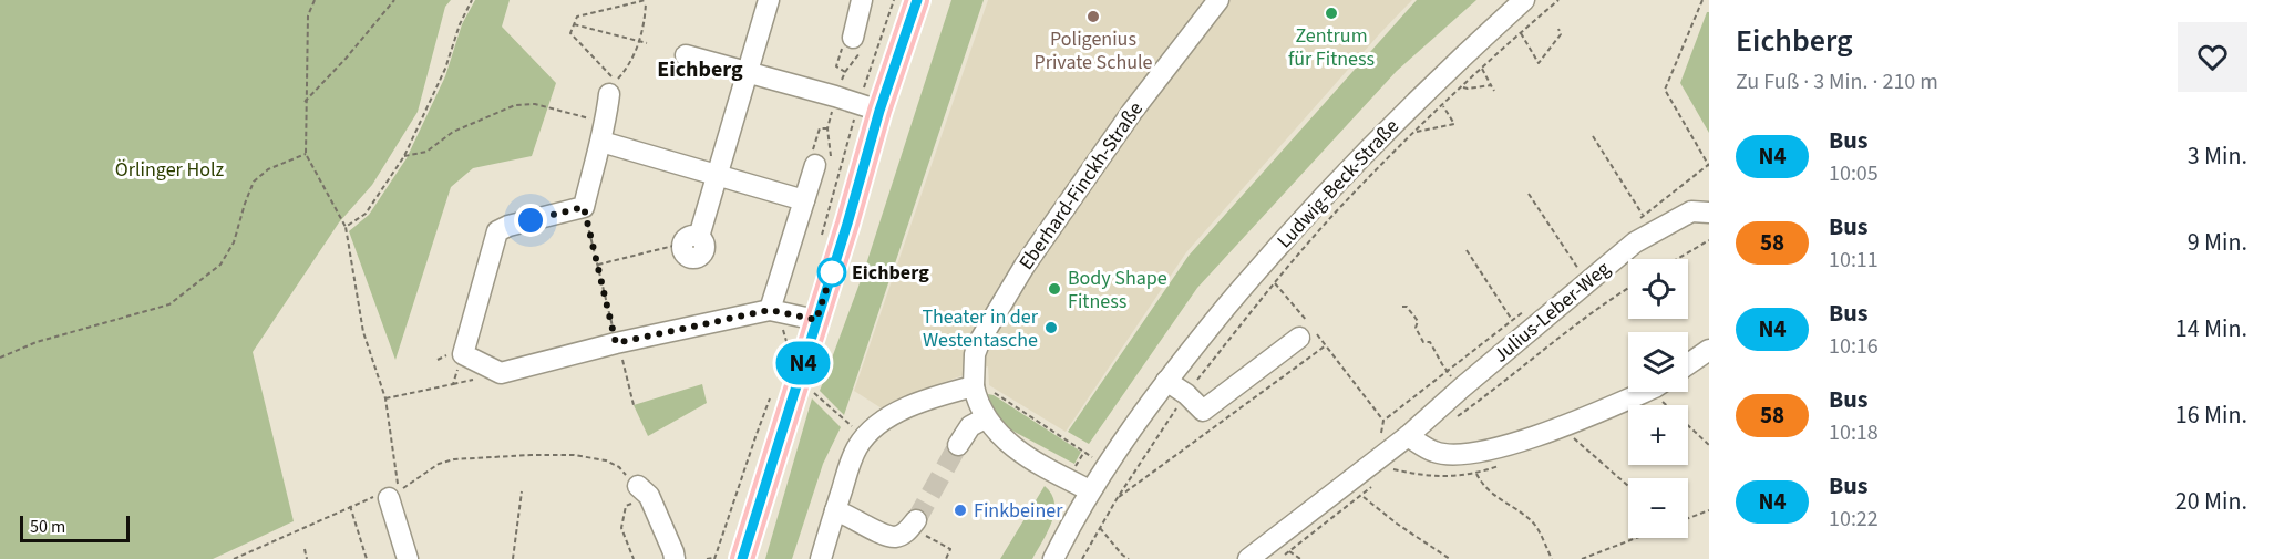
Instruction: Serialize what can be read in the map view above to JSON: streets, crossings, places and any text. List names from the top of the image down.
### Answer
{
  "streets": {
    "street": ["Ludwig-Beck-Straße", "Eberhard-Finckh-Straße", "Julius-Leber-Weg"]
  },
  "crossings": [
    ["Ludwig-Beck-Straße", "Eberhard-Finckh-Straße"]
  ],
  "districts": ["Eichberg"],
  "parks": ["Örlinger Holz"],
  "places": [
    "Zentrum für Fitness",
    "Poligenius Private Schule",
    "Eichberg",
    "Body Shape Fitness",
    "Theater in der Westentasche",
    "Finkbeiner"
  ],
  "lines": ["bus line N4"],
  "scale_bar": "50 m",
  "page": {
    "on_map": "N4",
    "heading": ["Eichberg", "Zu Fuß · 3 Min. · 210 m"],
    "list": [
      {
        "mark": "N4",
        "name": "Bus",
        "note": "10:05",
        "value": "3 Min."
      },
      {
        "mark": "58",
        "name": "Bus",
        "note": "10:11",
        "value": "9 Min."
      },
      {
        "mark": "N4",
        "name": "Bus",
        "note": "10:16",
        "value": "14 Min."
      },
      {
        "mark": "58",
        "name": "Bus",
        "note": "10:18",
        "value": "16 Min."
      },
      {
        "mark": "N4",
        "name": "Bus",
        "note": "10:22",
        "value": "20 Min."
      }
    ],
    "map_buttons": ["+", "−"],
    "scale": "50 m"
  }
}
